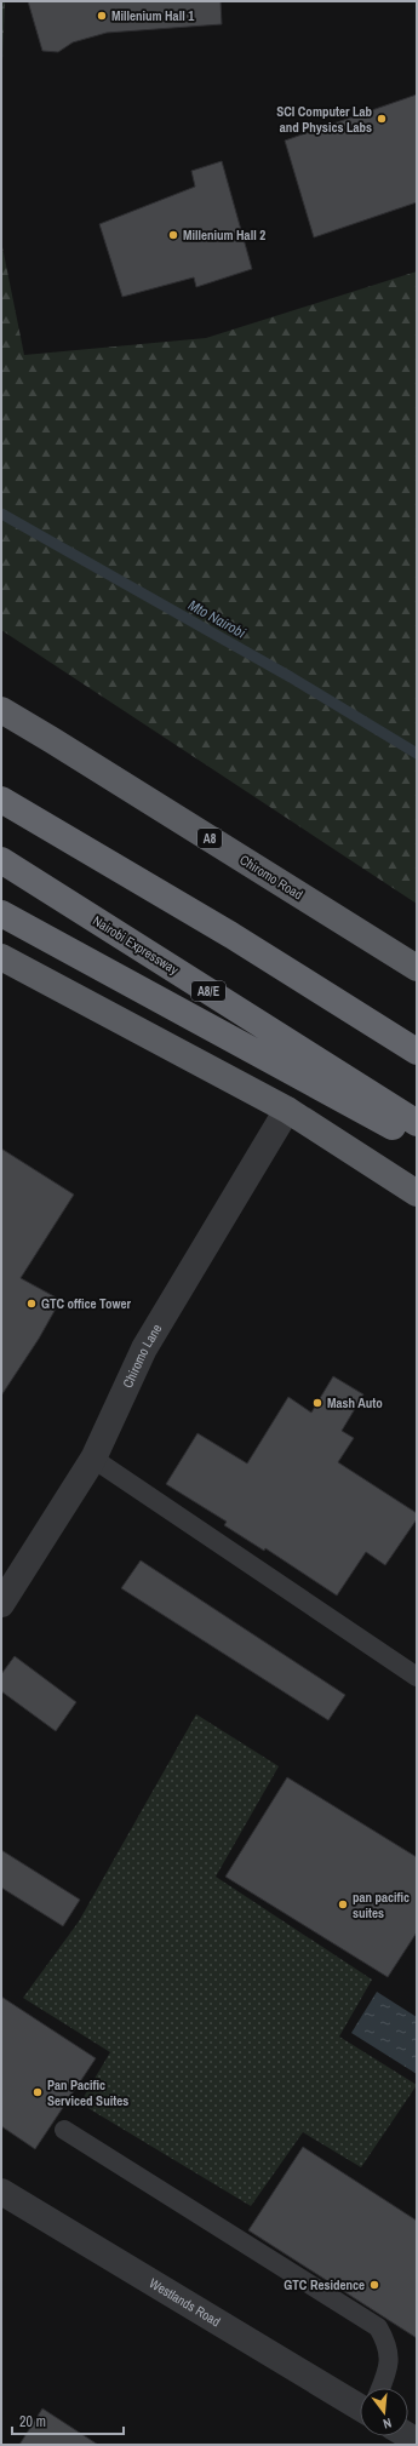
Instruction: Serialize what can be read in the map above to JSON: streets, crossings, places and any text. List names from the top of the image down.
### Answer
{
  "streets": {
    "highway": [
      "A8",
      "Chiromo Road",
      "Nairobi Expressway",
      "A8/E"
    ],
    "street": ["Chiromo Lane", "Westlands Road"]
  },
  "water": ["Mto Nairobi"],
  "places": [
    "Millenium Hall 1",
    "SCI Computer Lab and Physics Labs",
    "Millenium Hall 2",
    "GTC office Tower",
    "Mash Auto",
    "pan pacific suites",
    "Pan Pacific Serviced Suites",
    "GTC Residence"
  ],
  "scale_bar": "20 m",
  "north": "bottom"
}
